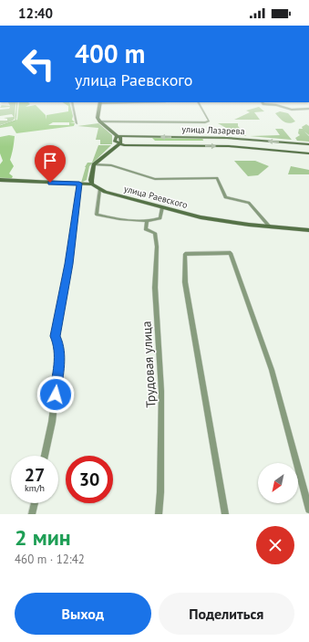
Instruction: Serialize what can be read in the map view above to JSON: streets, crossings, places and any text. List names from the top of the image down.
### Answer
{
  "streets": {
    "main road": ["улица Лазарева", "улица Раевского"],
    "street": ["Трудовая улица"]
  },
  "north": "bottom left",
  "page": {
    "status": "12:40",
    "turn": ["400 m", "улица Раевского"],
    "speed": "27 km/h",
    "limit": "30",
    "heading": ["2 мин", "460 m · 12:42"],
    "buttons": ["Выход", "Поделиться"]
  }
}
